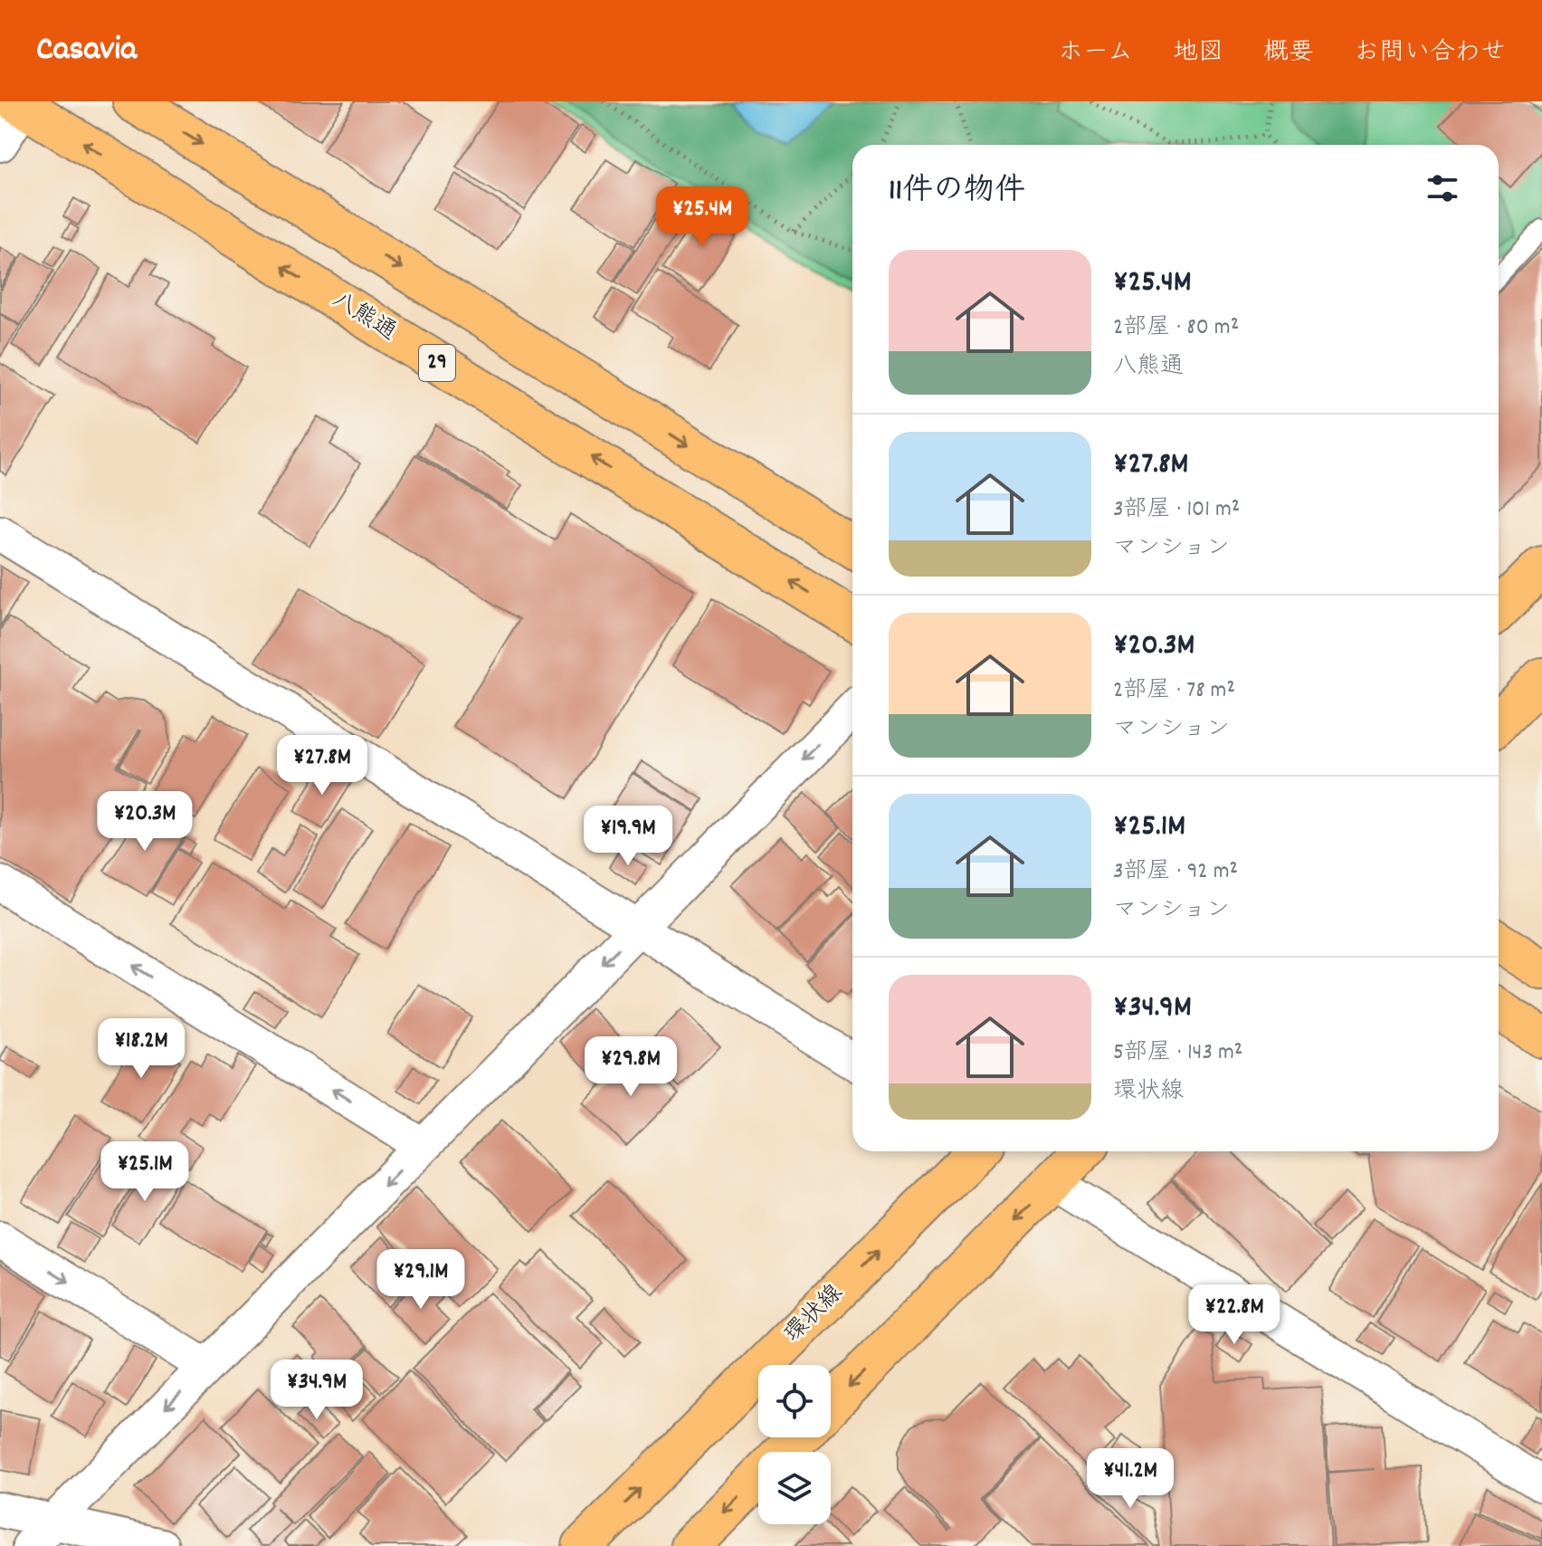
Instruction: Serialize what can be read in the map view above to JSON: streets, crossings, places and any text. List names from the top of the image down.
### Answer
{
  "streets": {
    "main road": ["八熊通", "29", "環状線"]
  },
  "page": {
    "header": "Casavia",
    "nav": [
      "ホーム",
      "地図",
      "概要",
      "お問い合わせ"
    ],
    "heading": "11件の物件",
    "price": [
      "¥25.4M",
      "¥27.8M",
      "¥20.3M",
      "¥19.9M",
      "¥18.2M",
      "¥29.8M",
      "¥25.1M",
      "¥29.1M",
      "¥22.8M",
      "¥34.9M",
      "¥41.2M"
    ],
    "list": [
      {
        "name": "¥25.4M",
        "note": "2部屋 · 80 m² · 八熊通"
      },
      {
        "name": "¥27.8M",
        "note": "3部屋 · 101 m² · マンション"
      },
      {
        "name": "¥20.3M",
        "note": "2部屋 · 78 m² · マンション"
      },
      {
        "name": "¥25.1M",
        "note": "3部屋 · 92 m² · マンション"
      },
      {
        "name": "¥34.9M",
        "note": "5部屋 · 143 m² · 環状線"
      }
    ]
  }
}
